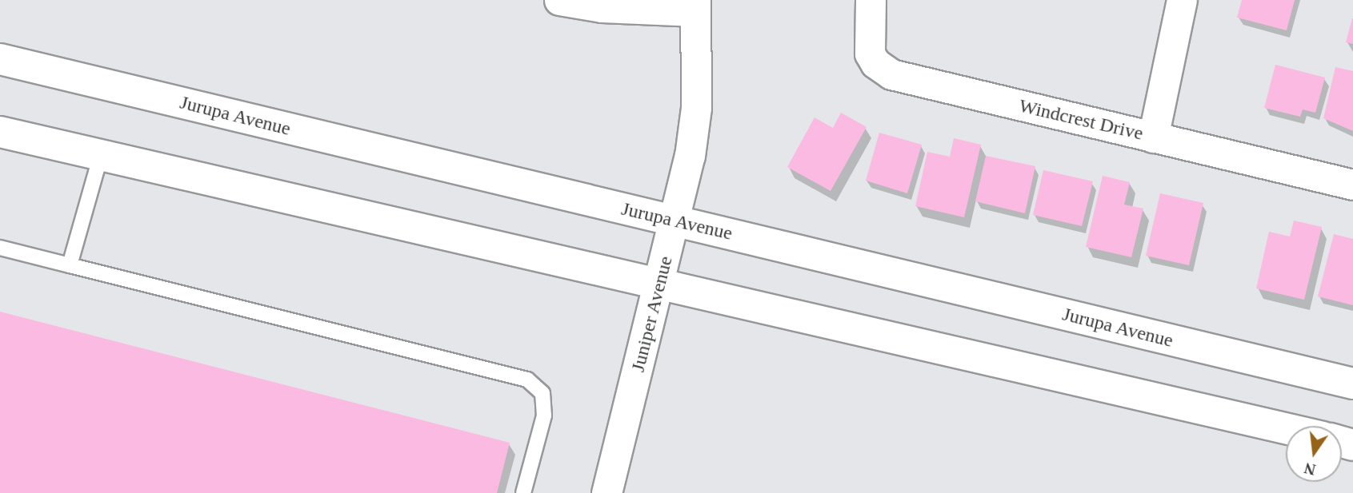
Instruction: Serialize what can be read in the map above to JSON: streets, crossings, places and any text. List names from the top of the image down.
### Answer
{
  "streets": {
    "main road": ["Jurupa Avenue"],
    "street": ["Windcrest Drive", "Juniper Avenue"]
  },
  "crossings": [
    ["Jurupa Avenue", "Juniper Avenue"]
  ],
  "north": "bottom"
}
